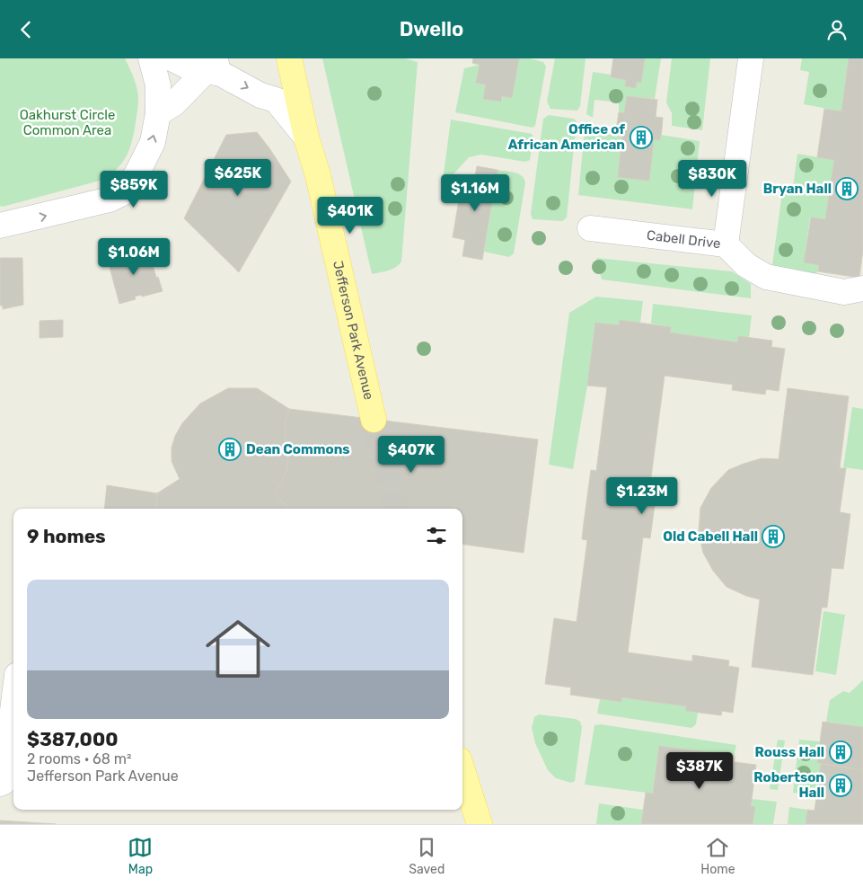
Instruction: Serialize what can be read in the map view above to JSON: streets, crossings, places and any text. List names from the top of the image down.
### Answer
{
  "streets": {
    "main road": ["Jefferson Park Avenue"],
    "street": ["Cabell Drive"]
  },
  "parks": ["Oakhurst Circle Common Area"],
  "places": {
    "building": [
      "Office of African American",
      "Bryan Hall",
      "Dean Commons",
      "Old Cabell Hall",
      "Rouss Hall",
      "Robertson Hall"
    ]
  },
  "page": {
    "header": "Dwello",
    "price": [
      "$625K",
      "$830K",
      "$859K",
      "$1.16M",
      "$401K",
      "$1.06M",
      "$407K",
      "$1.23M",
      "$387K"
    ],
    "heading": "9 homes",
    "list": [
      {
        "name": "$387,000",
        "note": "2 rooms · 68 m² · Jefferson Park Avenue"
      }
    ],
    "tabs": ["Map", "Saved", "Home"]
  }
}
